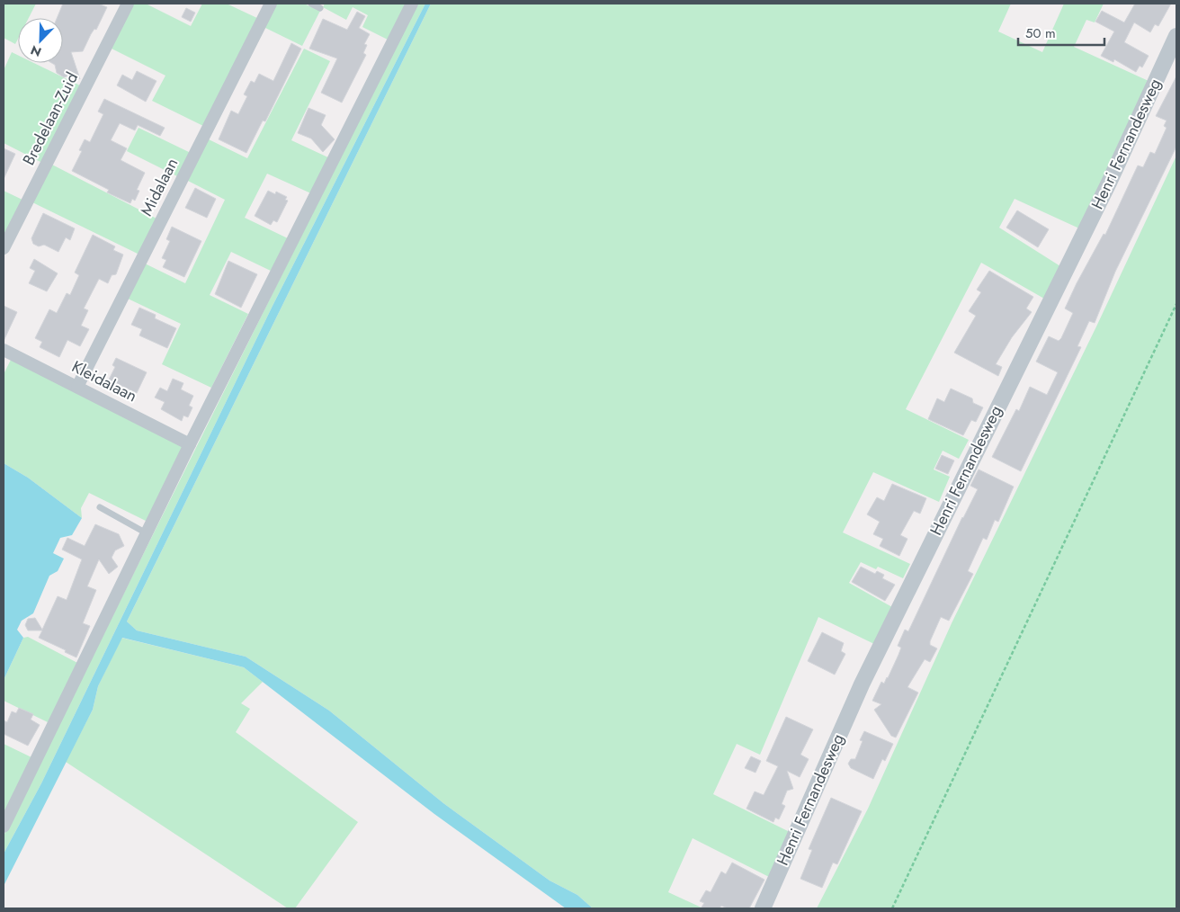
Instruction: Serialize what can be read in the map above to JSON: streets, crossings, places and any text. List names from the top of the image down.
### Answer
{
  "streets": {
    "street": [
      "Bredelaan-Zuid",
      "Henri Fernandesweg",
      "Midalaan",
      "Kleidalaan"
    ]
  },
  "crossings": [
    ["Midalaan", "Kleidalaan"]
  ],
  "scale_bar": "50 m",
  "north": "bottom left"
}
